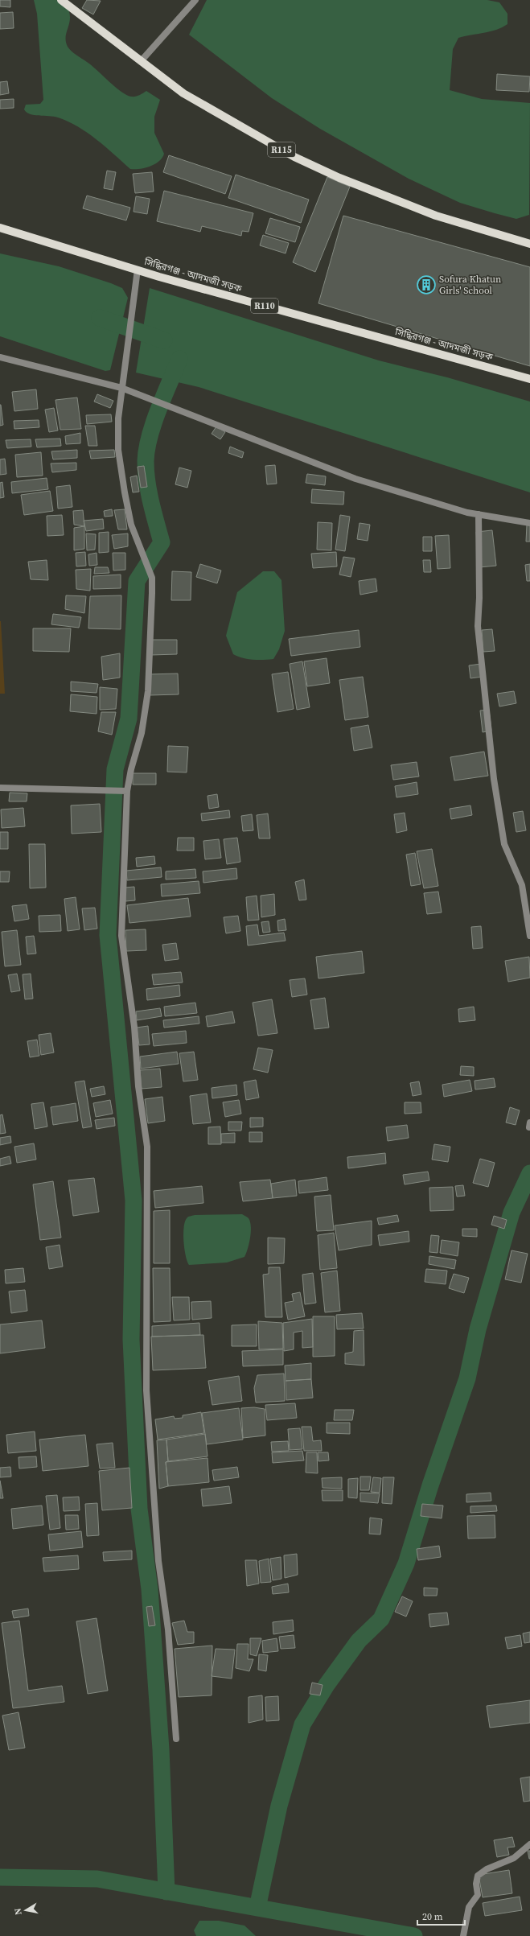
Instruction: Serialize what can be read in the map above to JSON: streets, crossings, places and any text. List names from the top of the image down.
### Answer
{
  "streets": {
    "main road": ["R115", "সিদ্ধিরগঞ্জ - আদমজী সড়ক", "R110"]
  },
  "places": {
    "building": ["Sofura Khatun Girls' School"]
  },
  "scale_bar": "20 m",
  "north": "left"
}
